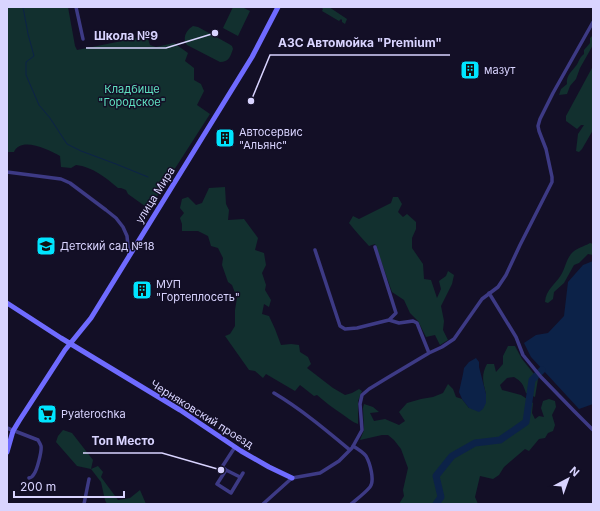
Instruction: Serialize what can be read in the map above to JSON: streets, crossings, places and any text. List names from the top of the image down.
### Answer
{
  "streets": {
    "main road": ["улица Мира", "Черняковский проезд"]
  },
  "crossings": [
    ["улица Мира", "Черняковский проезд"]
  ],
  "parks": ["Кладбище \"Городское\""],
  "places": {
    "other": ["Школа №9", "АЗС Автомойка \"Premium\"", "Топ Место"],
    "building": ["мазут", "Автосервис \"Альянс\"", "МУП \"Гортеплосеть\""],
    "school or university": ["Детский сад №18"],
    "supermarket": ["Pyaterochka"]
  },
  "scale_bar": "200 m",
  "north": "top right"
}
